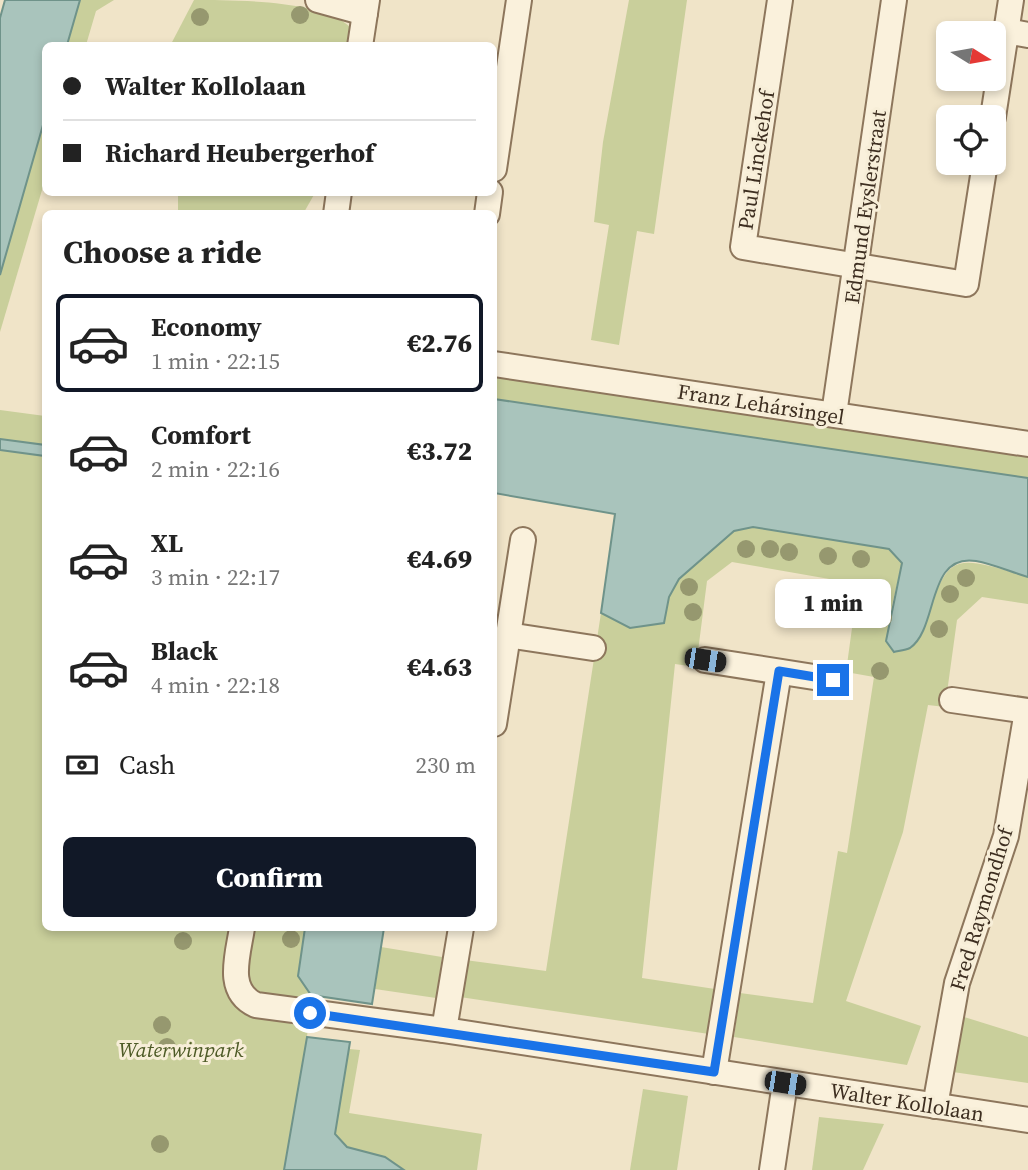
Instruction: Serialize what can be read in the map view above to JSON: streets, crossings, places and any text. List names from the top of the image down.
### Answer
{
  "streets": {
    "street": [
      "Paul Linckehof",
      "Edmund Eyslerstraat",
      "Franz Lehársingel",
      "Fred Raymondhof",
      "Walter Kollolaan"
    ]
  },
  "crossings": [
    ["Paul Linckehof", "Edmund Eyslerstraat"],
    ["Edmund Eyslerstraat", "Franz Lehársingel"],
    ["Fred Raymondhof", "Walter Kollolaan"]
  ],
  "parks": ["Waterwinpark"],
  "north": "right",
  "page": {
    "banner": ["Walter Kollolaan", "Richard Heubergerhof"],
    "heading": "Choose a ride",
    "list": [
      {
        "name": "Economy",
        "note": "1 min · 22:15",
        "value": "€2.76"
      },
      {
        "name": "Comfort",
        "note": "2 min · 22:16",
        "value": "€3.72"
      },
      {
        "name": "XL",
        "note": "3 min · 22:17",
        "value": "€4.69"
      },
      {
        "name": "Black",
        "note": "4 min · 22:18",
        "value": "€4.63"
      }
    ],
    "bubble": "1 min",
    "pay": ["Cash", "230 m"],
    "buttons": "Confirm"
  }
}
